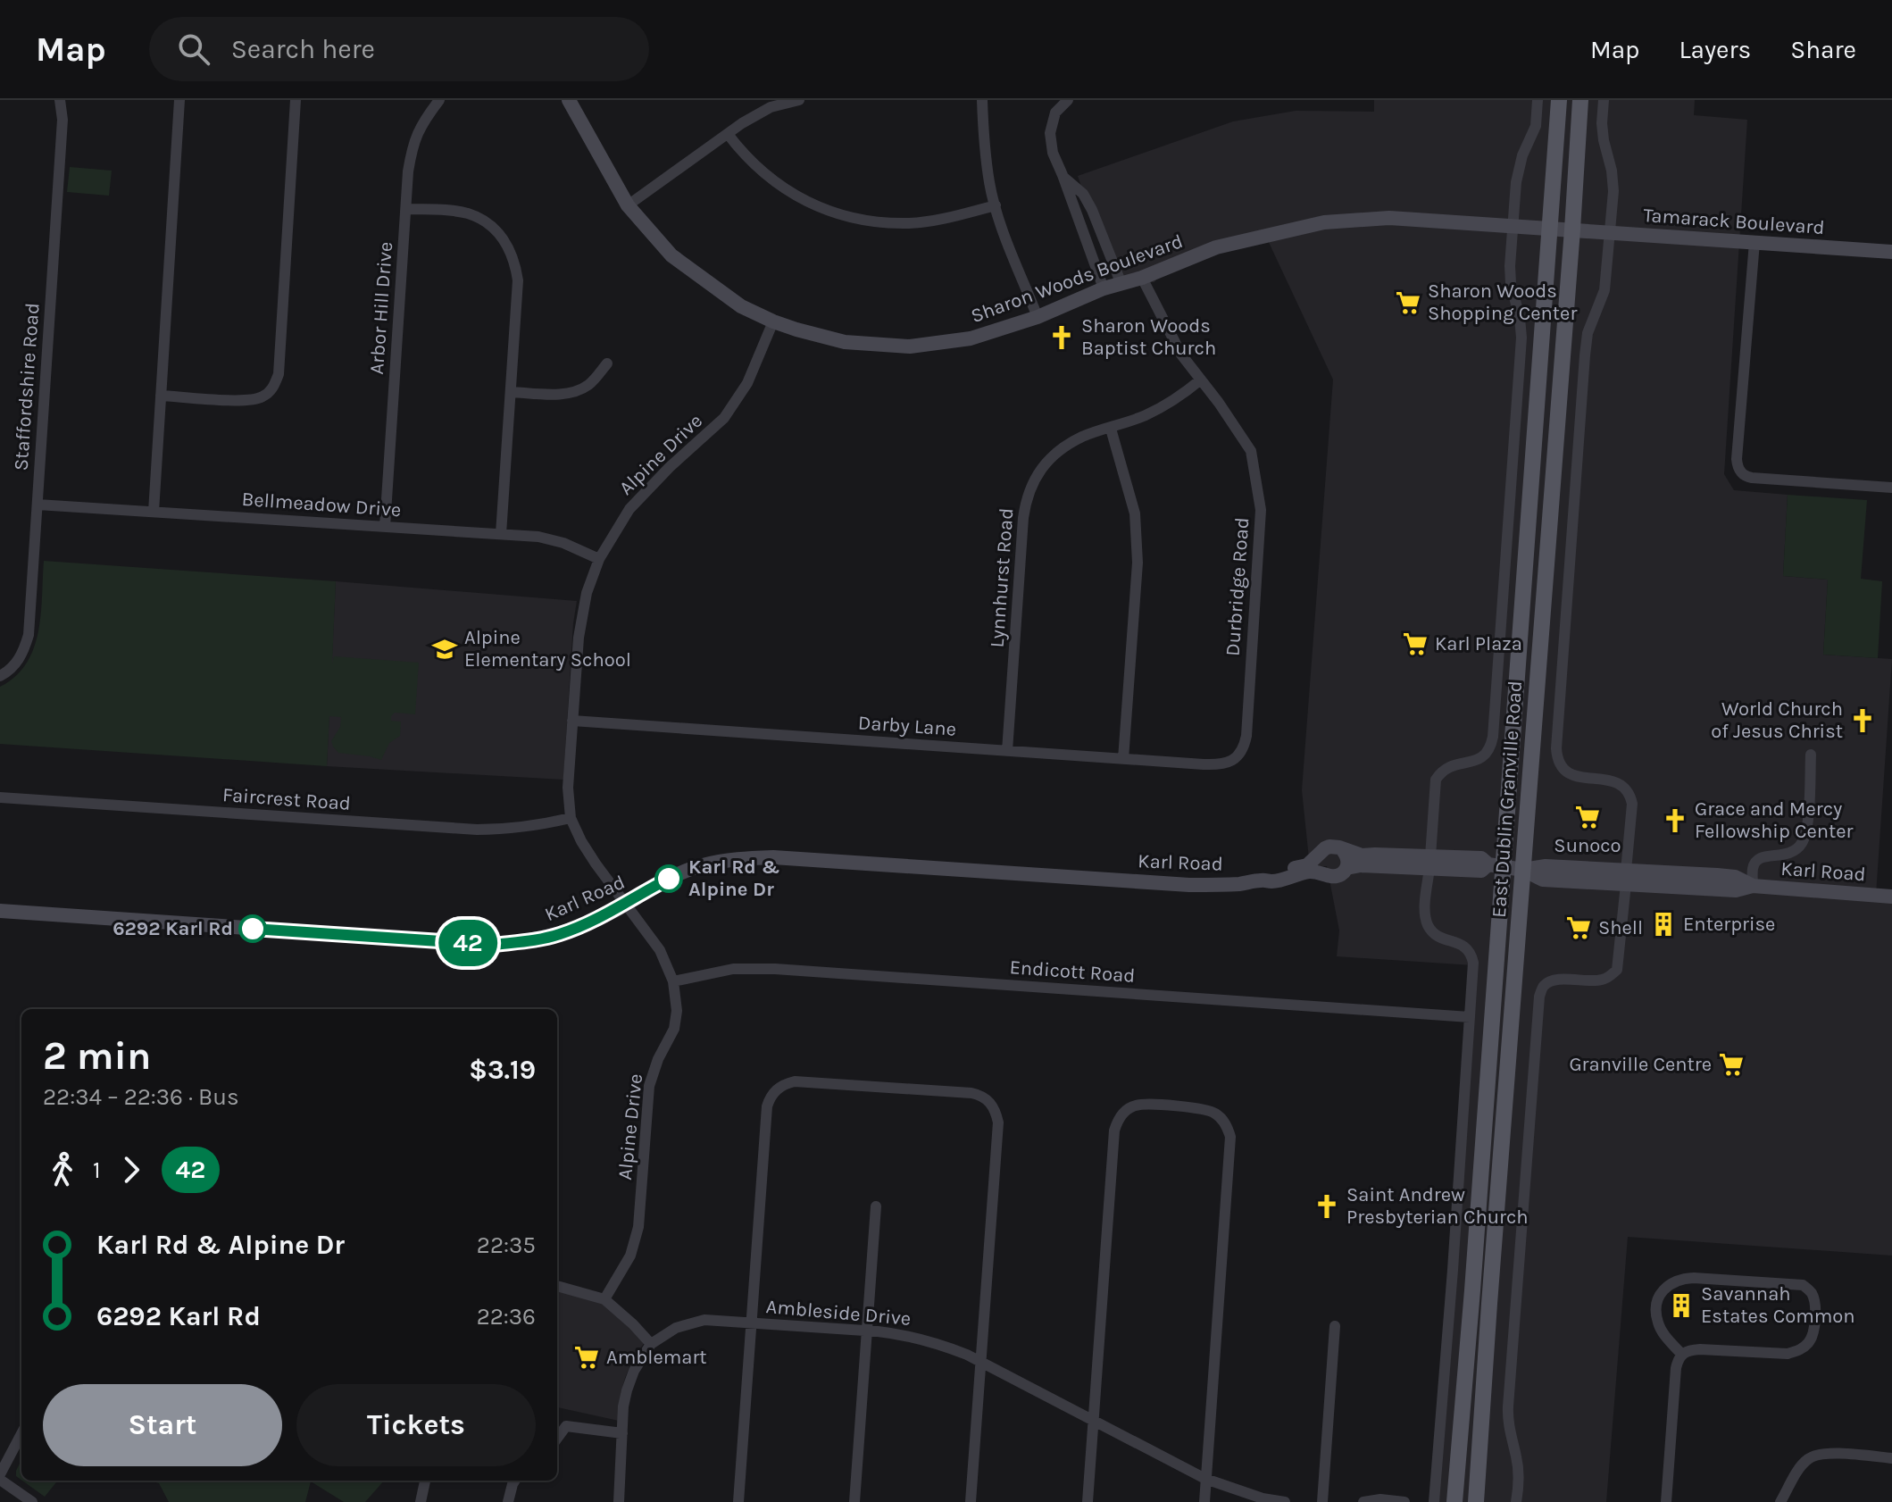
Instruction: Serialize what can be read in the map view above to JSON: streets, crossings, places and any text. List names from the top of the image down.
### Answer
{
  "streets": {
    "main road": ["East Dublin Granville Road"],
    "street": [
      "Tamarack Boulevard",
      "Sharon Woods Boulevard",
      "Arbor Hill Drive",
      "Staffordshire Road",
      "Alpine Drive",
      "Bellmeadow Drive",
      "Lynnhurst Road",
      "Durbridge Road",
      "Darby Lane",
      "Faircrest Road",
      "Karl Road",
      "Endicott Road",
      "Ambleside Drive"
    ]
  },
  "crossings": [
    ["Tamarack Boulevard", "Sharon Woods Boulevard"],
    ["Tamarack Boulevard", "East Dublin Granville Road"],
    ["Sharon Woods Boulevard", "Alpine Drive"],
    ["Sharon Woods Boulevard", "Durbridge Road"],
    ["Sharon Woods Boulevard", "East Dublin Granville Road"],
    ["Arbor Hill Drive", "Bellmeadow Drive"],
    ["Staffordshire Road", "Bellmeadow Drive"],
    ["Alpine Drive", "Bellmeadow Drive"],
    ["Alpine Drive", "Darby Lane"],
    ["Alpine Drive", "Faircrest Road"],
    ["Alpine Drive", "Karl Road"],
    ["Alpine Drive", "Endicott Road"],
    ["Lynnhurst Road", "Durbridge Road"],
    ["Lynnhurst Road", "Darby Lane"],
    ["Durbridge Road", "Darby Lane"],
    ["East Dublin Granville Road", "Karl Road"],
    ["East Dublin Granville Road", "Endicott Road"]
  ],
  "places": {
    "supermarket": [
      "Sharon Woods Shopping Center",
      "Karl Plaza",
      "Sunoco",
      "Shell",
      "Granville Centre",
      "Amblemart"
    ],
    "church": [
      "Sharon Woods Baptist Church",
      "World Church of Jesus Christ",
      "Grace and Mercy Fellowship Center",
      "Saint Andrew Presbyterian Church"
    ],
    "school or university": ["Alpine Elementary School"],
    "other": ["Karl Rd & Alpine Dr", "6292 Karl Rd"],
    "building": ["Enterprise", "Savannah Estates Common"]
  },
  "lines": ["bus line 42"],
  "page": {
    "header": "Map",
    "search": "Search here",
    "nav": ["Map", "Layers", "Share"],
    "on_map": "42",
    "heading": ["2 min", "22:34 – 22:36 · Bus", "$3.19"],
    "legs": ["1", "42"],
    "list": [
      {
        "name": "Karl Rd & Alpine Dr",
        "value": "22:35"
      },
      {
        "name": "6292 Karl Rd",
        "value": "22:36"
      }
    ],
    "buttons": ["Start", "Tickets"]
  }
}
